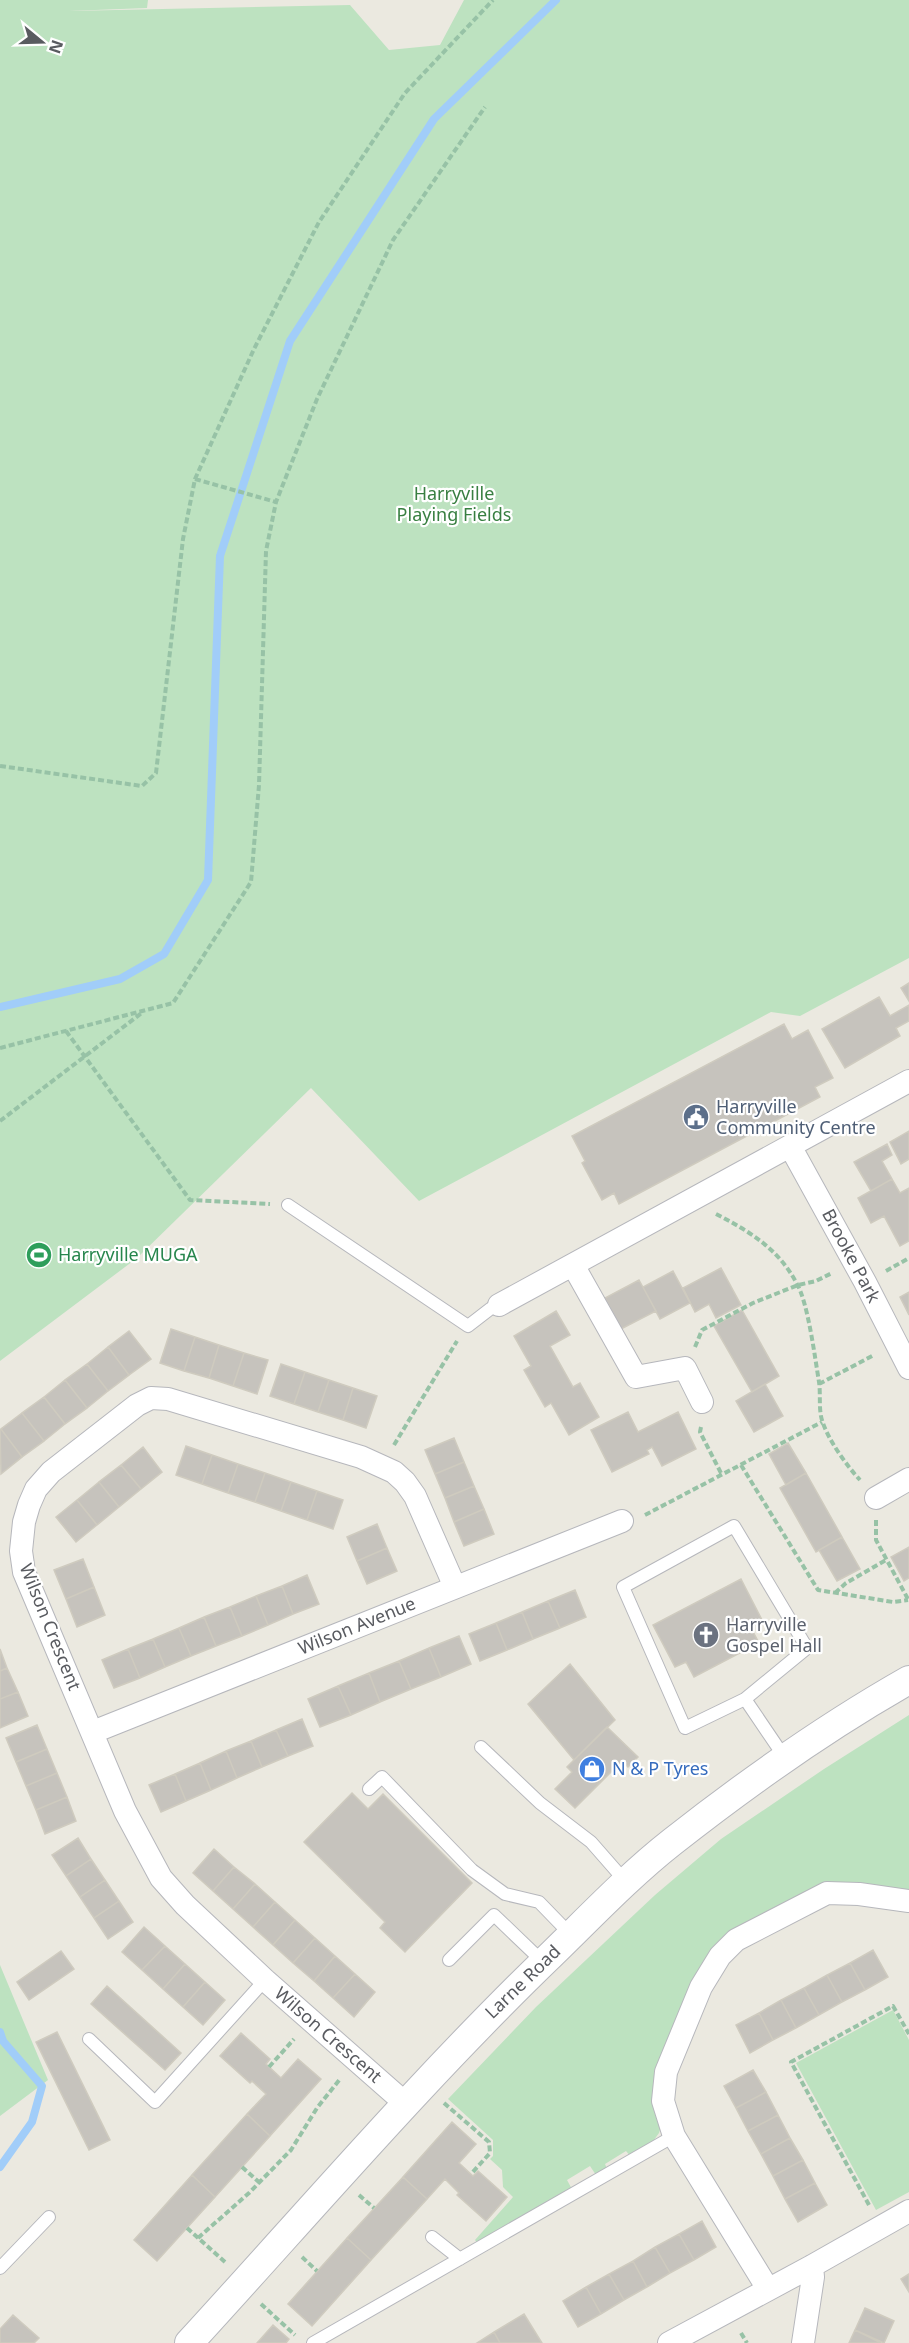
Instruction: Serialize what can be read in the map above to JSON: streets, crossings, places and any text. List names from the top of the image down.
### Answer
{
  "streets": {
    "street": [
      "Brooke Park",
      "Wilson Avenue",
      "Wilson Crescent",
      "Larne Road"
    ]
  },
  "crossings": [
    ["Wilson Avenue", "Wilson Crescent"],
    ["Wilson Crescent", "Larne Road"]
  ],
  "parks": ["Harryville Playing Fields"],
  "places": {
    "public building": ["Harryville Community Centre"],
    "sports": ["Harryville MUGA"],
    "church": ["Harryville Gospel Hall"],
    "shop": ["N & P Tyres"]
  },
  "north": "right"
}
